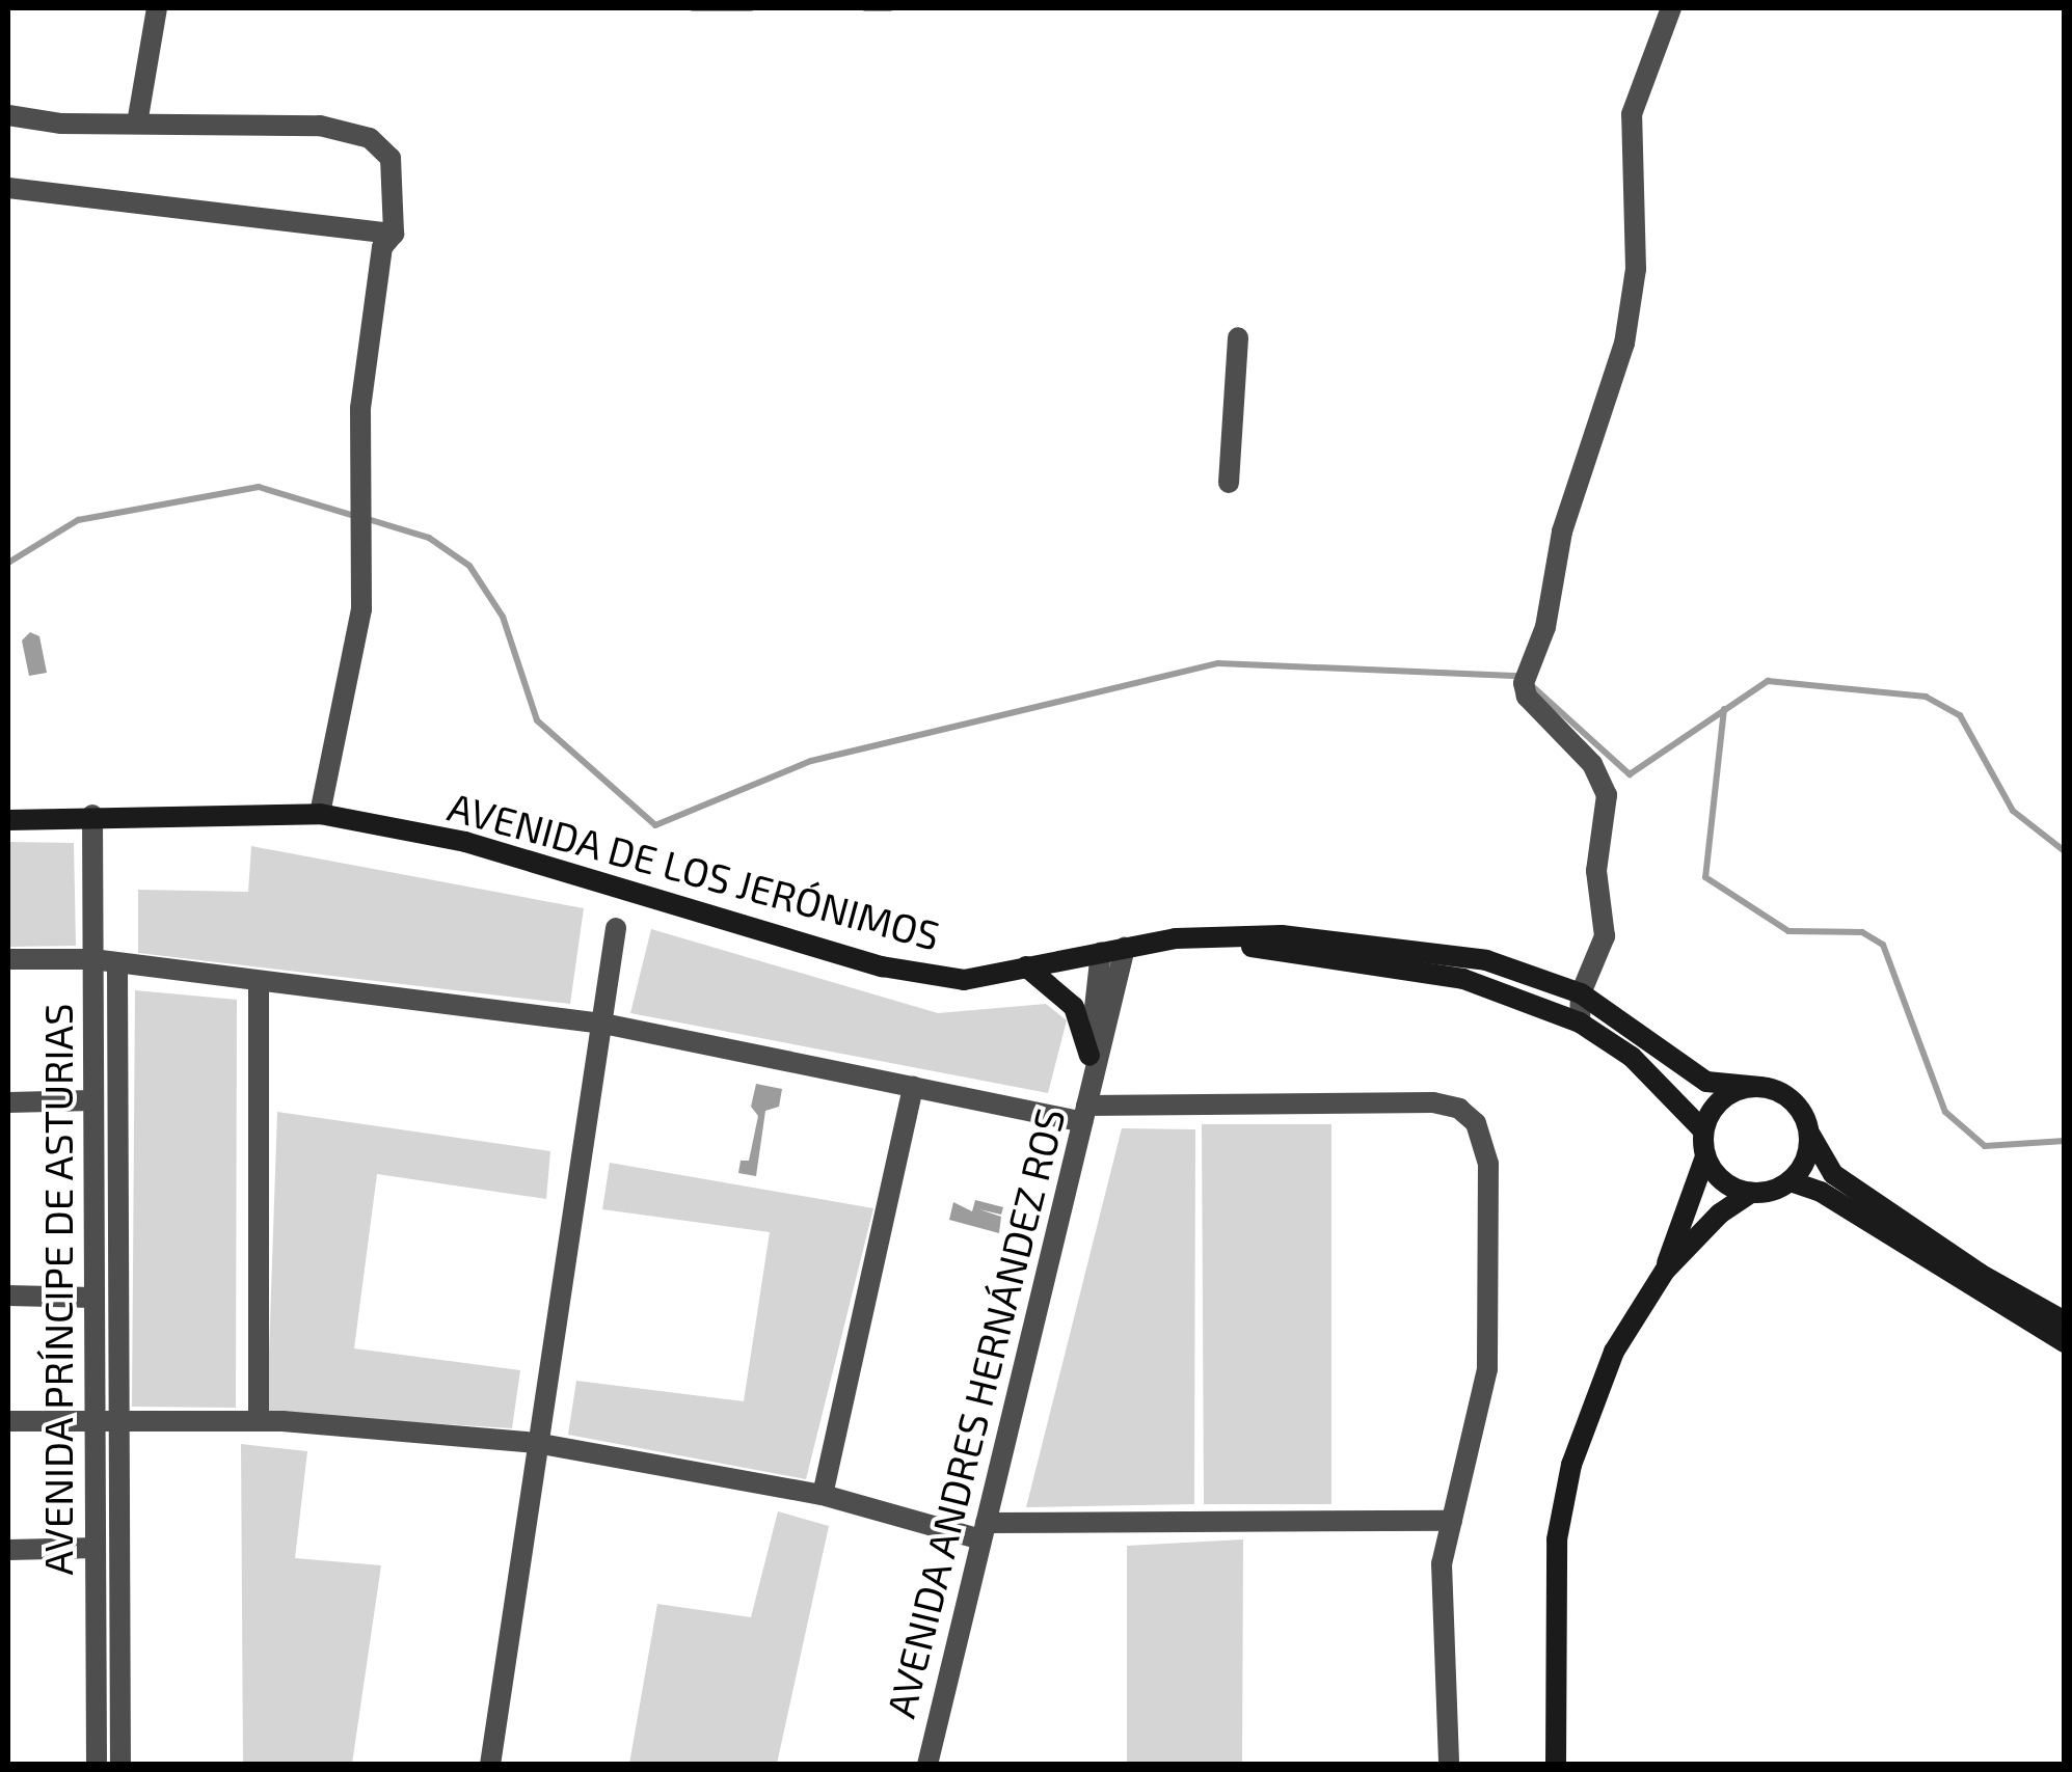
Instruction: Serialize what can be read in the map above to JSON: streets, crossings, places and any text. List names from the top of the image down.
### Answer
{
  "streets": {
    "main road": ["AVENIDA DE LOS JERÓNIMOS"],
    "street": ["AVENIDA PRÍNCIPE DE ASTURIAS", "AVENIDA ANDRES HERNÁNDEZ ROS"]
  },
  "crossings": [
    ["AVENIDA DE LOS JERÓNIMOS", "AVENIDA PRÍNCIPE DE ASTURIAS"],
    ["AVENIDA DE LOS JERÓNIMOS", "AVENIDA ANDRES HERNÁNDEZ ROS"]
  ]
}
